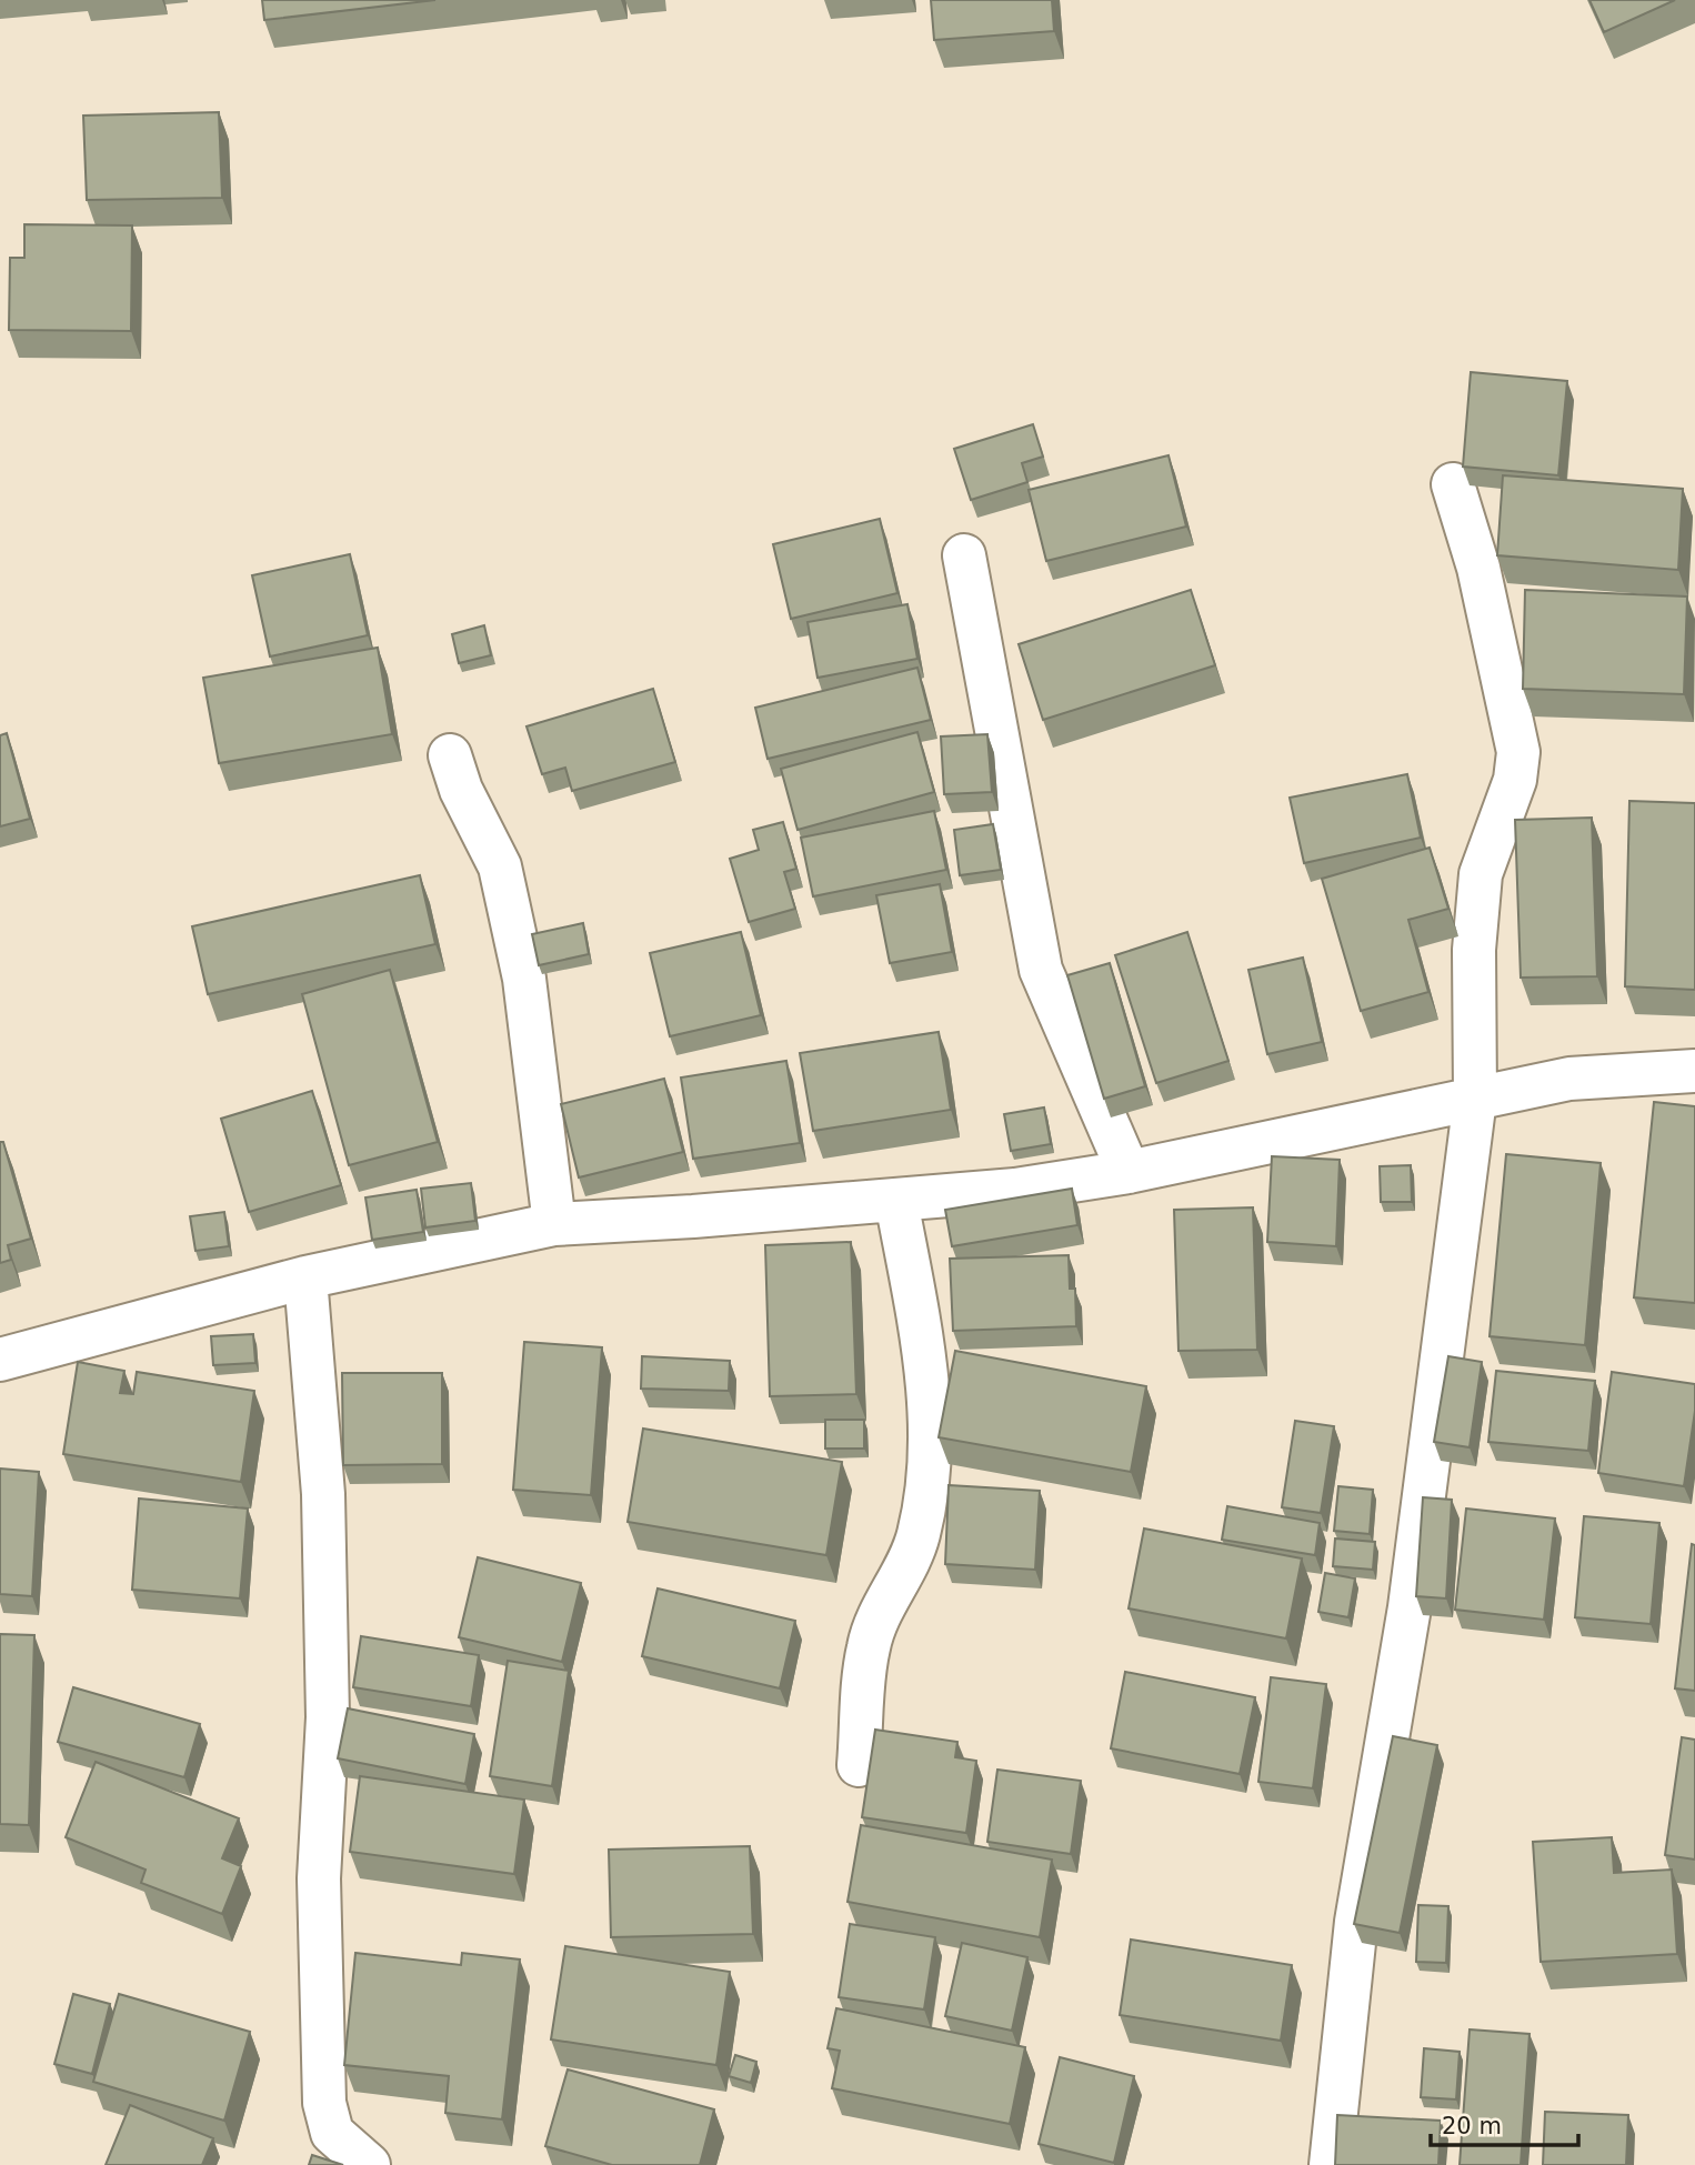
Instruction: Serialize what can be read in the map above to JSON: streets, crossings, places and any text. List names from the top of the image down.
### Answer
{
  "scale_bar": "20 m"
}
